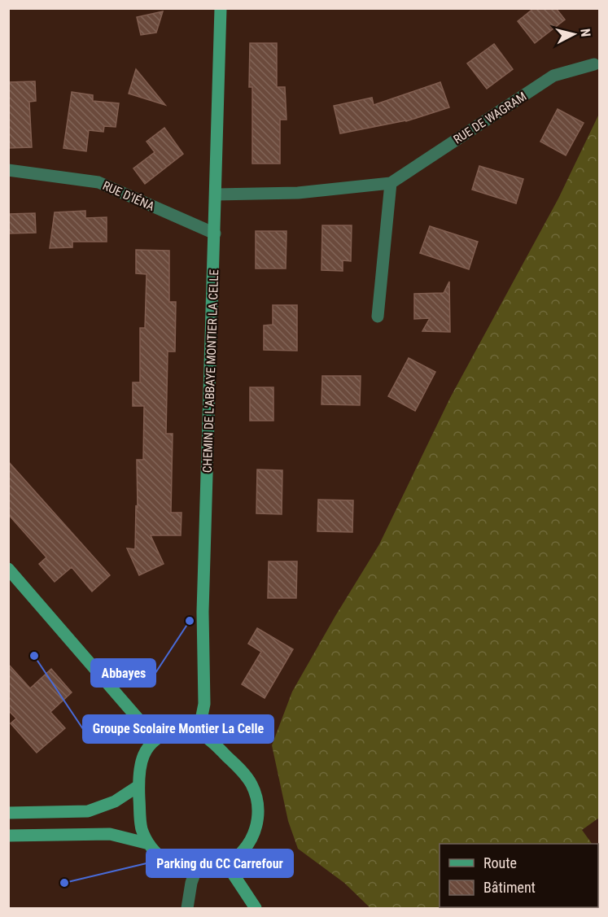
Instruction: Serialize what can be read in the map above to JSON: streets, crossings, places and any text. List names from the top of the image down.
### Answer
{
  "streets": {
    "street": ["RUE DE WAGRAM", "RUE D'IÉNA", "CHEMIN DE L'ABBAYE MONTIER LA CELLE"]
  },
  "crossings": [
    ["RUE DE WAGRAM", "CHEMIN DE L'ABBAYE MONTIER LA CELLE"],
    ["RUE D'IÉNA", "CHEMIN DE L'ABBAYE MONTIER LA CELLE"]
  ],
  "places": ["Abbayes", "Groupe Scolaire Montier La Celle", "Parking du CC Carrefour"],
  "legend": ["Route", "Bâtiment"],
  "north": "right"
}
